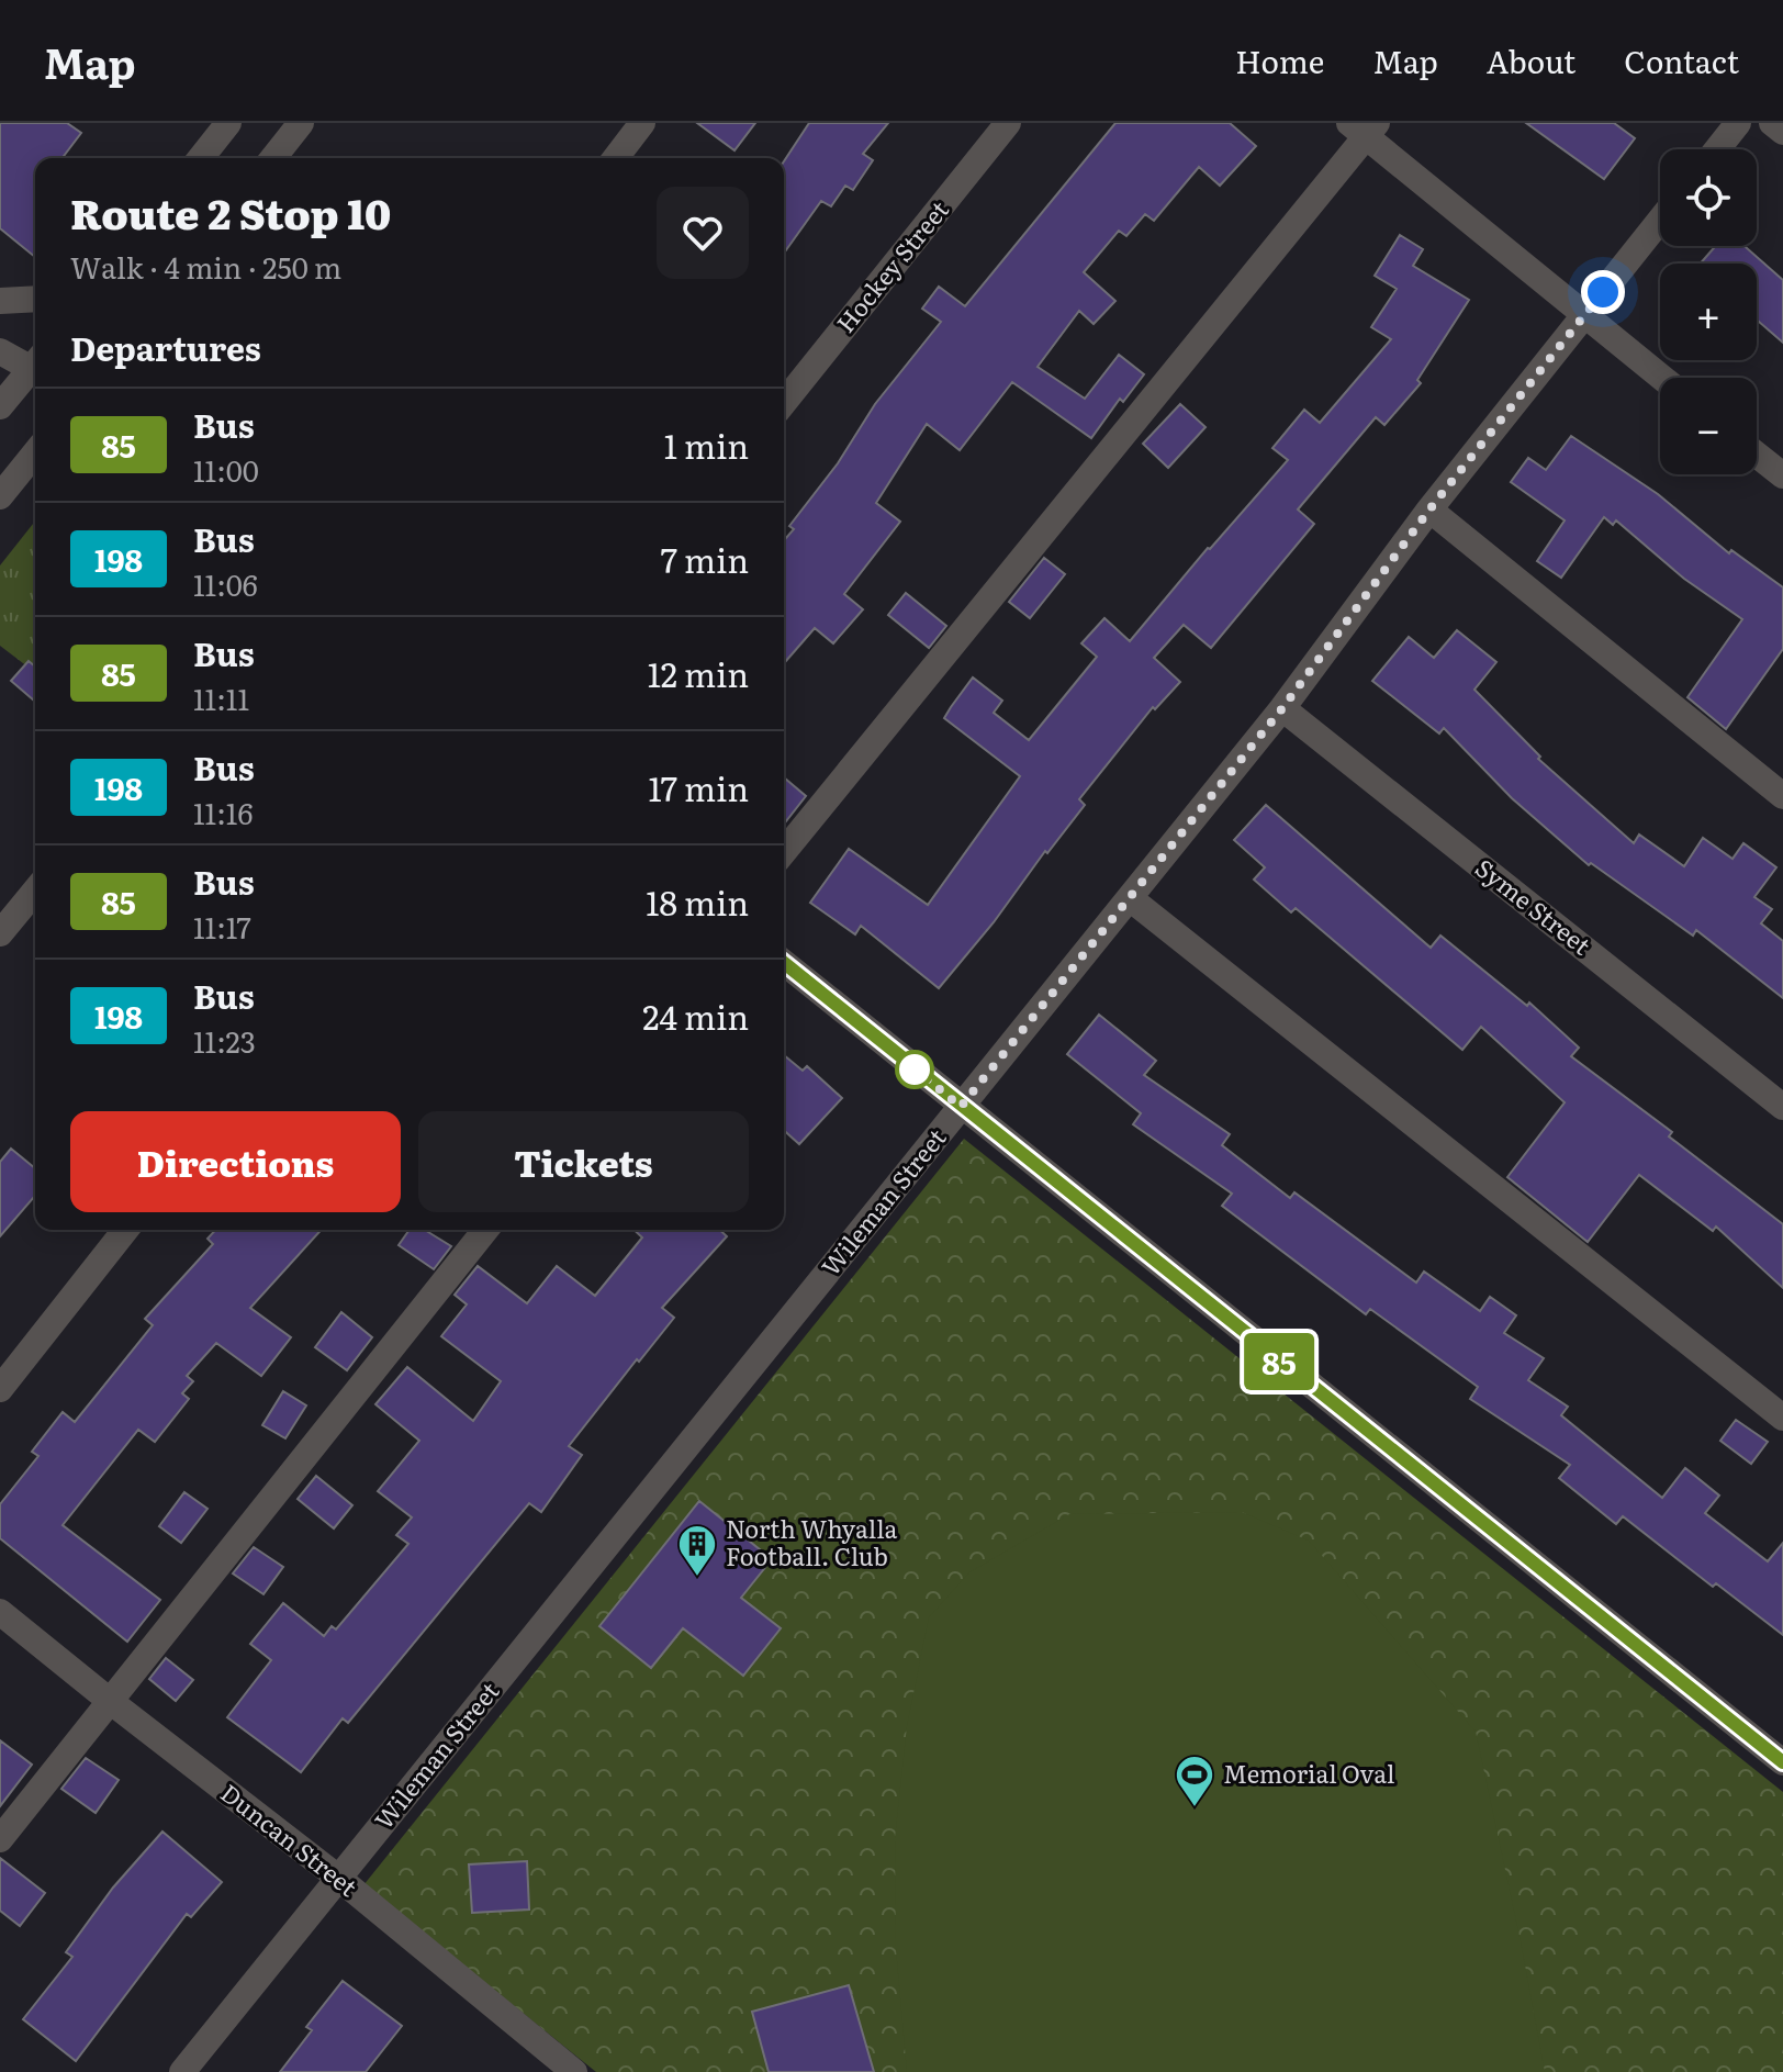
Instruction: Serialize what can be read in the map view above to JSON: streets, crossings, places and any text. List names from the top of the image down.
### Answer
{
  "streets": {
    "street": [
      "Hockey Street",
      "Syme Street",
      "Wileman Street",
      "Duncan Street"
    ]
  },
  "crossings": [
    ["Syme Street", "Wileman Street"],
    ["Wileman Street", "Duncan Street"]
  ],
  "places": {
    "building": ["North Whyalla Football. Club"],
    "sports": ["Memorial Oval"]
  },
  "lines": ["bus line 85"],
  "page": {
    "header": "Map",
    "nav": [
      "Home",
      "Map",
      "About",
      "Contact"
    ],
    "on_map": "85",
    "map_buttons": ["+", "−"],
    "heading": [
      ["Route 2 Stop 10", "Walk · 4 min · 250 m"],
      "Departures"
    ],
    "list": [
      {
        "mark": "85",
        "name": "Bus",
        "note": "11:00",
        "value": "1 min"
      },
      {
        "mark": "198",
        "name": "Bus",
        "note": "11:06",
        "value": "7 min"
      },
      {
        "mark": "85",
        "name": "Bus",
        "note": "11:11",
        "value": "12 min"
      },
      {
        "mark": "198",
        "name": "Bus",
        "note": "11:16",
        "value": "17 min"
      },
      {
        "mark": "85",
        "name": "Bus",
        "note": "11:17",
        "value": "18 min"
      },
      {
        "mark": "198",
        "name": "Bus",
        "note": "11:23",
        "value": "24 min"
      }
    ],
    "buttons": ["Directions", "Tickets"]
  }
}
